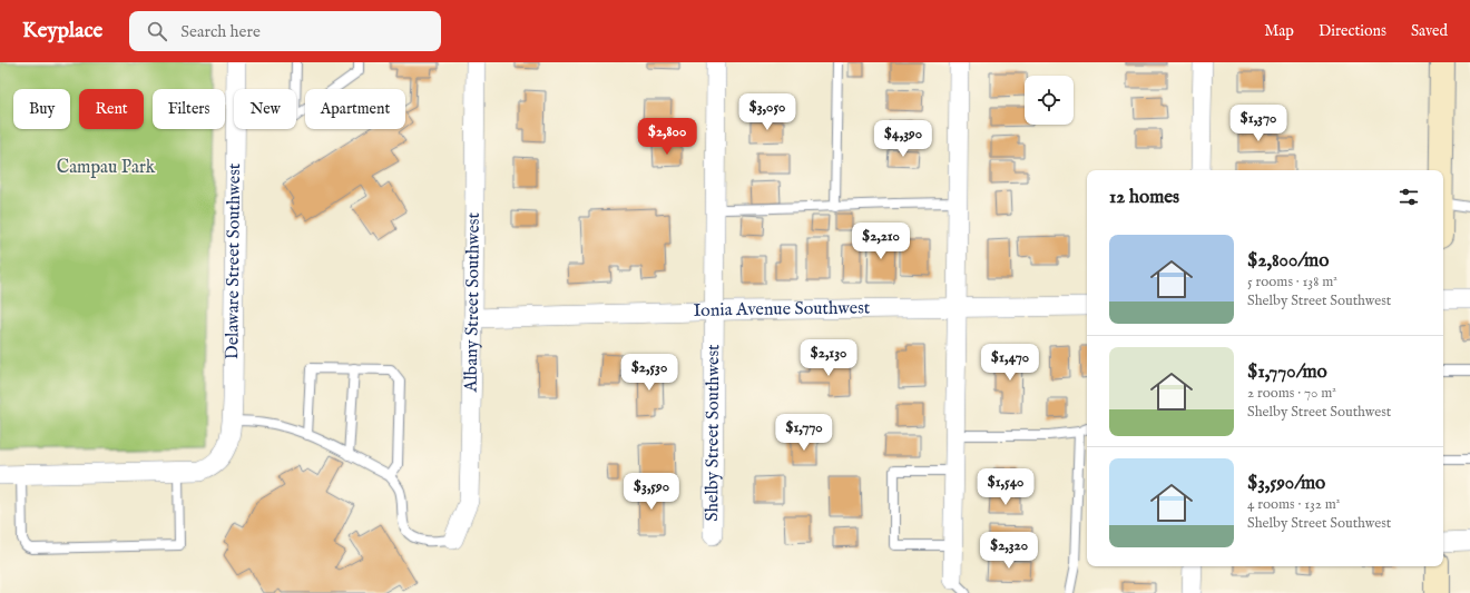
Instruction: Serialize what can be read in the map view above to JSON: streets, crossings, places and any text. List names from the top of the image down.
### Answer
{
  "streets": {
    "street": [
      "Delaware Street Southwest",
      "Albany Street Southwest",
      "Ionia Avenue Southwest",
      "Shelby Street Southwest"
    ]
  },
  "crossings": [
    ["Albany Street Southwest", "Ionia Avenue Southwest"],
    ["Ionia Avenue Southwest", "Shelby Street Southwest"]
  ],
  "parks": ["Campau Park"],
  "page": {
    "header": "Keyplace",
    "search": "Search here",
    "nav": ["Map", "Directions", "Saved"],
    "chip": [
      "Buy",
      "Rent",
      "Filters",
      "New",
      "Apartment"
    ],
    "price": [
      "$3,050",
      "$1,370",
      "$2,800",
      "$4,390",
      "$2,210",
      "$2,130",
      "$1,470",
      "$2,530",
      "$1,770",
      "$1,540",
      "$3,590",
      "$2,320"
    ],
    "heading": "12 homes",
    "list": [
      {
        "name": "$2,800/mo",
        "note": "5 rooms · 138 m² · Shelby Street Southwest"
      },
      {
        "name": "$1,770/mo",
        "note": "2 rooms · 70 m² · Shelby Street Southwest"
      },
      {
        "name": "$3,590/mo",
        "note": "4 rooms · 132 m² · Shelby Street Southwest"
      }
    ]
  }
}
